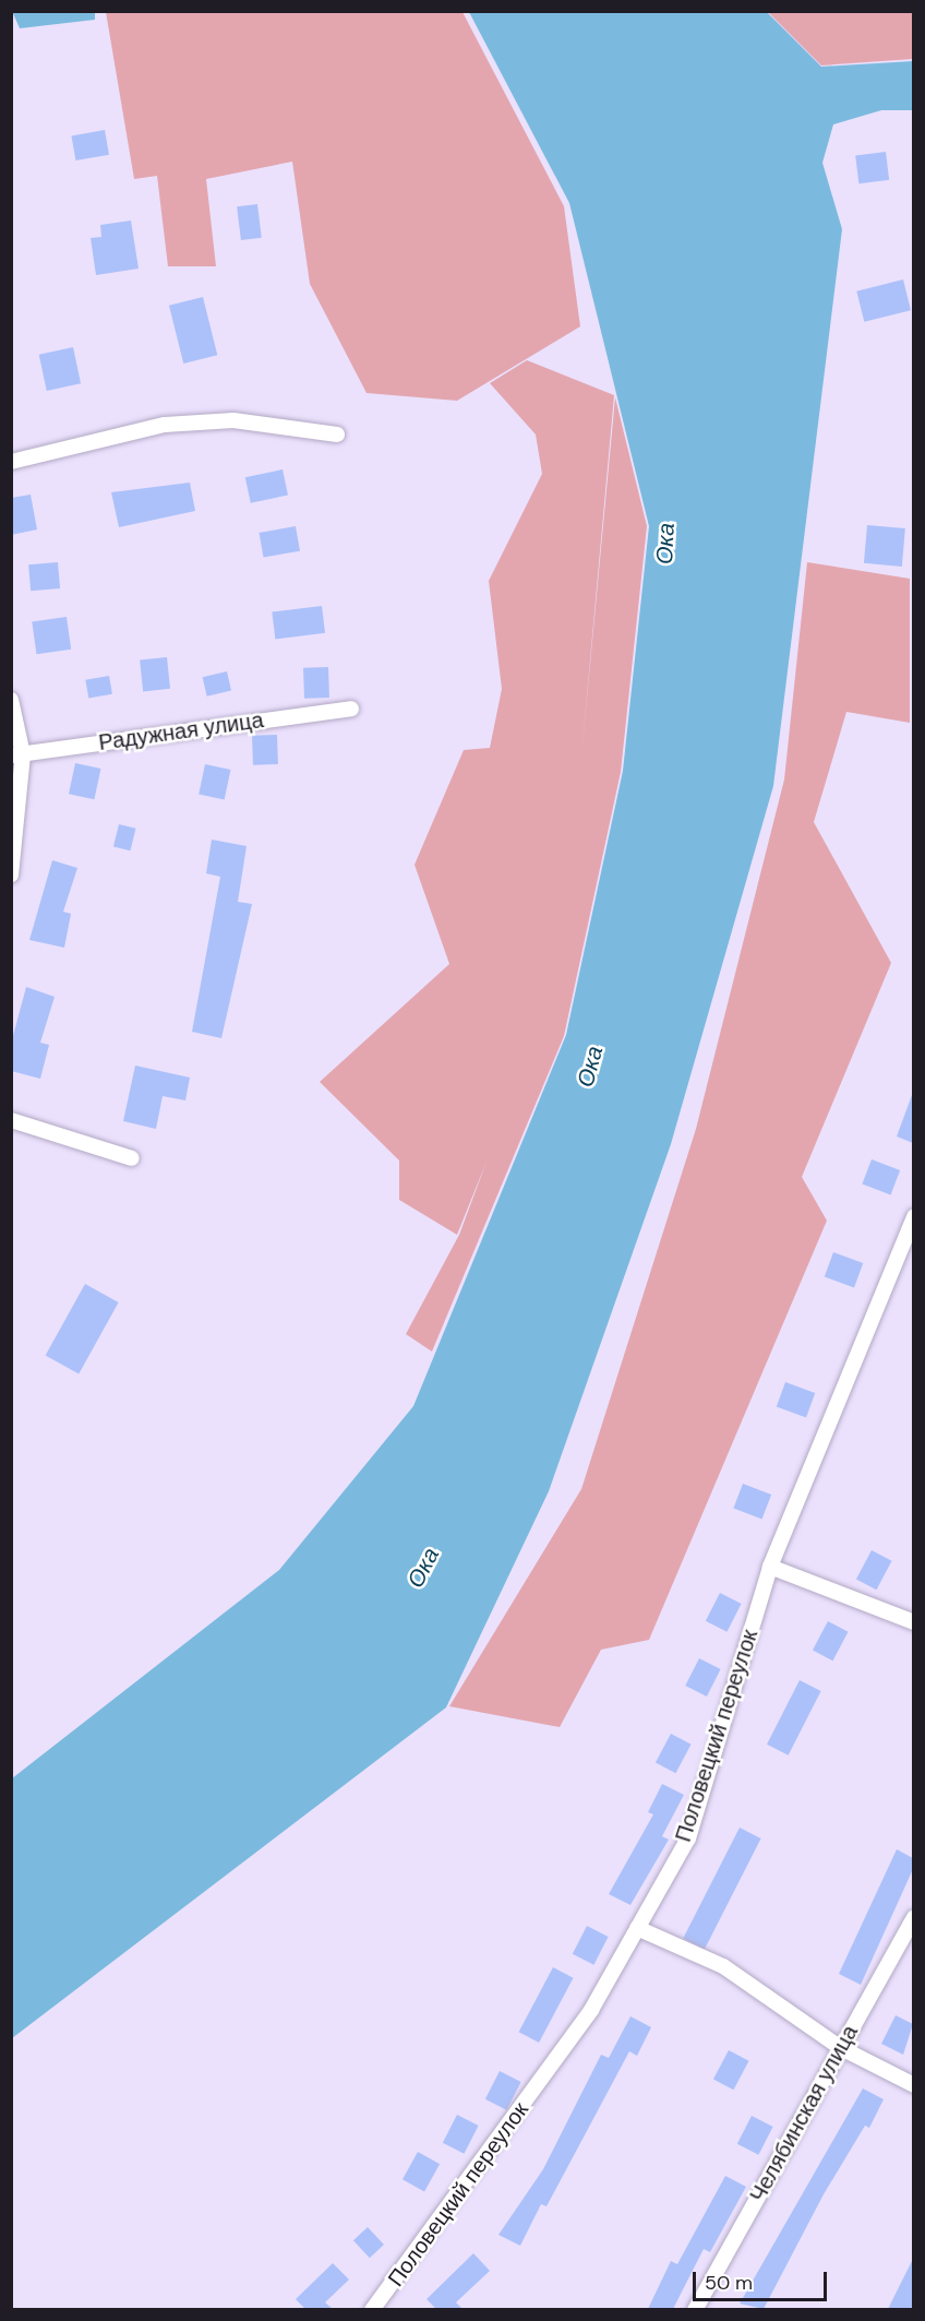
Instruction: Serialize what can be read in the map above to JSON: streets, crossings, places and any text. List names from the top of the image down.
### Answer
{
  "streets": {
    "street": ["Радужная улица", "Половецкий переулок", "Челябинская улица"]
  },
  "water": ["Ока"],
  "scale_bar": "50 m"
}
